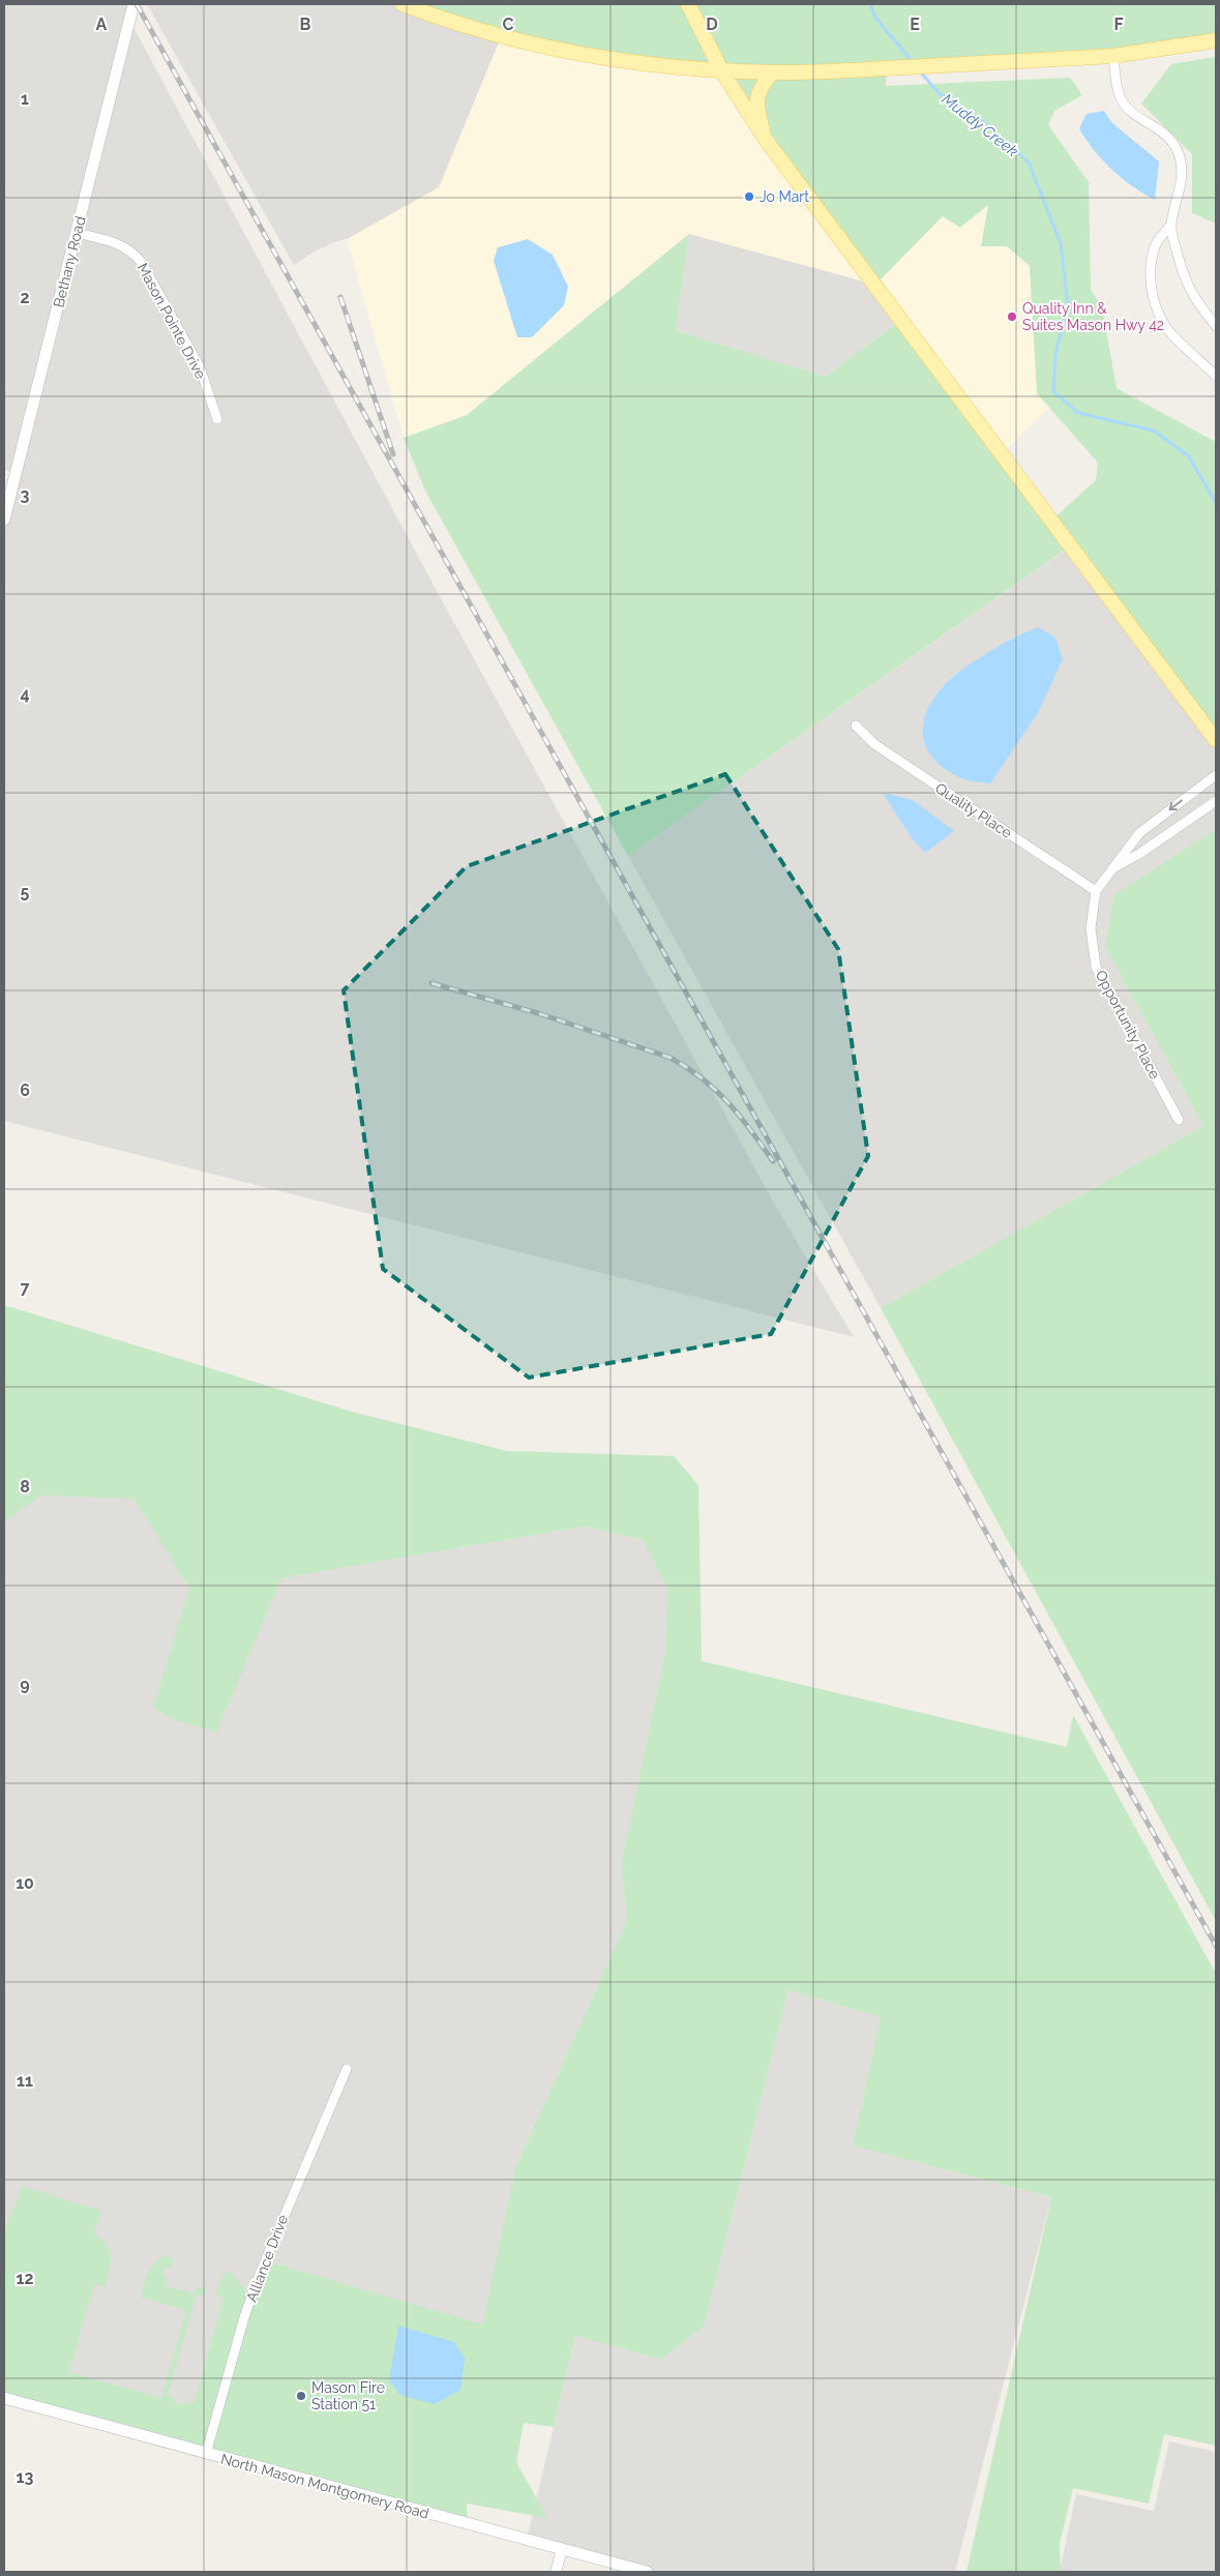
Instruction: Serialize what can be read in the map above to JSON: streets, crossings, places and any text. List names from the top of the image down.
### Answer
{
  "streets": {
    "main road": ["Bethany Road", "North Mason Montgomery Road"],
    "street": [
      "Mason Pointe Drive",
      "Quality Place",
      "Opportunity Place",
      "Alliance Drive"
    ]
  },
  "crossings": [
    ["Bethany Road", "Mason Pointe Drive"],
    ["Quality Place", "Opportunity Place"],
    ["Alliance Drive", "North Mason Montgomery Road"]
  ],
  "water": ["Muddy Creek"],
  "places": ["Jo Mart", "Quality Inn & Suites Mason Hwy 42", "Mason Fire Station 51"],
  "grid": {
    "columns": [
      "A",
      "B",
      "C",
      "D",
      "E",
      "F"
    ],
    "rows": [
      "1",
      "2",
      "3",
      "4",
      "5",
      "6",
      "7",
      "8",
      "9",
      "10",
      "11",
      "12",
      "13"
    ]
  }
}
